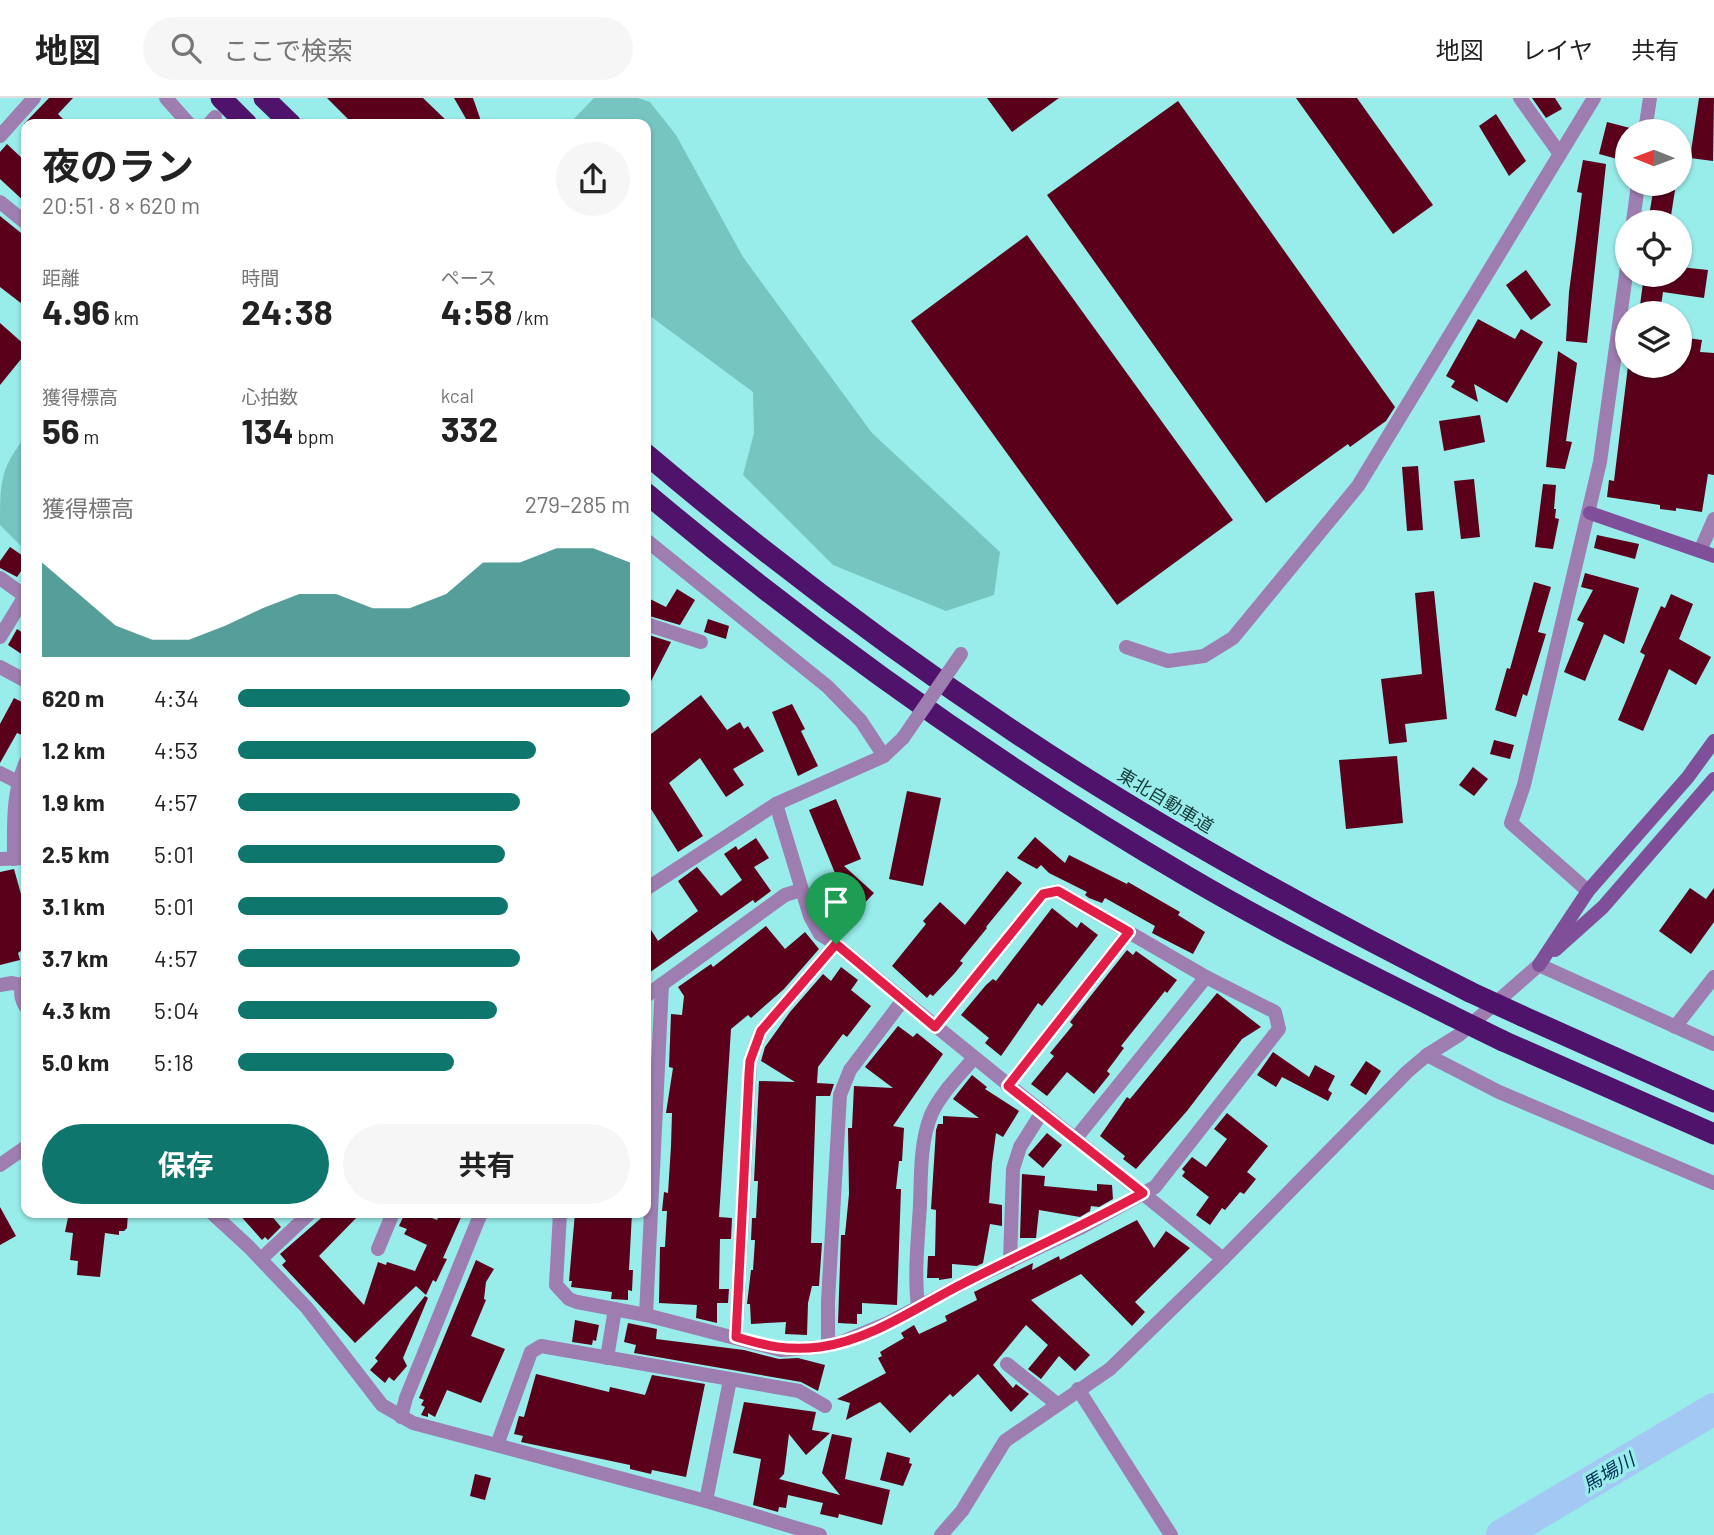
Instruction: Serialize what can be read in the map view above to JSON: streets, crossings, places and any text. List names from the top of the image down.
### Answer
{
  "streets": {
    "highway": ["東北自動車道"]
  },
  "water": ["馬場川"],
  "north": "left",
  "page": {
    "header": "地図",
    "search": "ここで検索",
    "nav": ["地図", "レイヤ", "共有"],
    "heading": ["夜のラン", "20:51 · 8 × 620 m"],
    "stats": [
      ["距離", "4.96 km"],
      ["時間", "24:38"],
      ["ペース", "4:58 /km"],
      ["獲得標高", "56 m"],
      ["心拍数", "134 bpm"],
      ["kcal", "332"]
    ],
    "chart": ["獲得標高", "279–285 m"],
    "list": [
      {
        "name": "620 m",
        "note": "4:34"
      },
      {
        "name": "1.2 km",
        "note": "4:53"
      },
      {
        "name": "1.9 km",
        "note": "4:57"
      },
      {
        "name": "2.5 km",
        "note": "5:01"
      },
      {
        "name": "3.1 km",
        "note": "5:01"
      },
      {
        "name": "3.7 km",
        "note": "4:57"
      },
      {
        "name": "4.3 km",
        "note": "5:04"
      },
      {
        "name": "5.0 km",
        "note": "5:18"
      }
    ],
    "buttons": ["保存", "共有"]
  }
}
